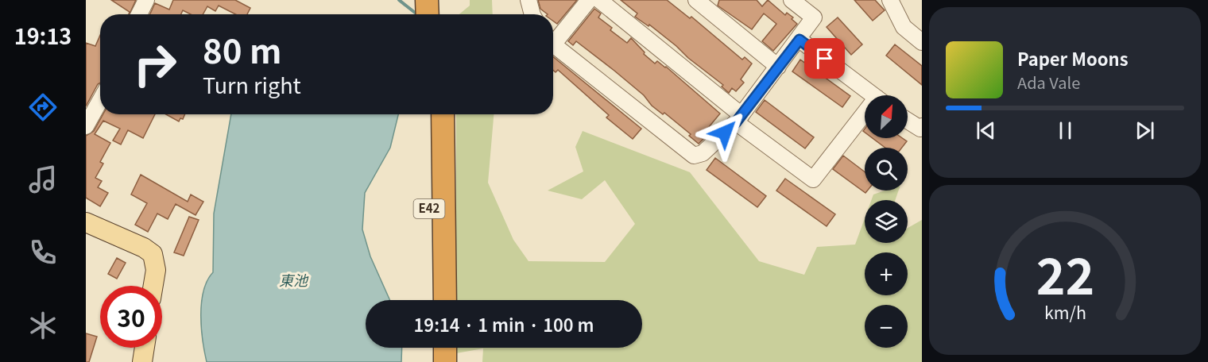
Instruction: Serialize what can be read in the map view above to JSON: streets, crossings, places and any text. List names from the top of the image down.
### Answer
{
  "streets": {
    "highway": ["E42"]
  },
  "water": ["東池"],
  "north": "top right",
  "page": {
    "tabs": "19:13",
    "turn": ["80 m", "Turn right"],
    "song": ["Paper Moons", "Ada Vale"],
    "map_buttons": ["+", "−"],
    "limit": "30",
    "trip": "19:14 · 1 min · 100 m",
    "gauge": ["22", "km/h"]
  }
}
